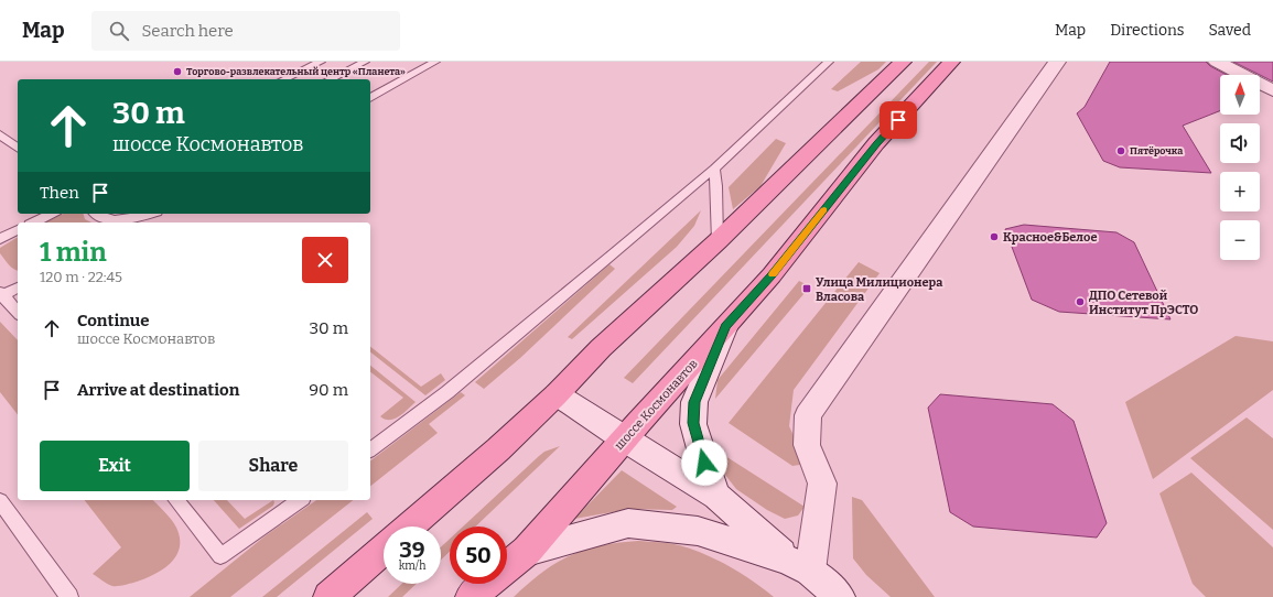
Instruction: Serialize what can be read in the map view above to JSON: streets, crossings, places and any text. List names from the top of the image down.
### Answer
{
  "streets": {
    "main road": ["шоссе Космонавтов"]
  },
  "places": {
    "other": [
      "Торгово-развлекательный центр «Планета»",
      "Пятёрочка",
      "Красное&Белое",
      "ДПО Сетевой Институт ПрЭСТО"
    ],
    "transit": ["Улица Милиционера Власова"]
  },
  "north": "top",
  "page": {
    "header": "Map",
    "search": "Search here",
    "nav": ["Map", "Directions", "Saved"],
    "map_buttons": ["+", "−"],
    "turn": ["30 m", "шоссе Космонавтов"],
    "then": "Then",
    "heading": ["1 min", "120 m · 22:45"],
    "list": [
      {
        "name": "Continue",
        "note": "шоссе Космонавтов",
        "value": "30 m"
      },
      {
        "name": "Arrive at destination",
        "value": "90 m"
      }
    ],
    "buttons": ["Exit", "Share"],
    "speed": "39 km/h",
    "limit": "50"
  }
}
